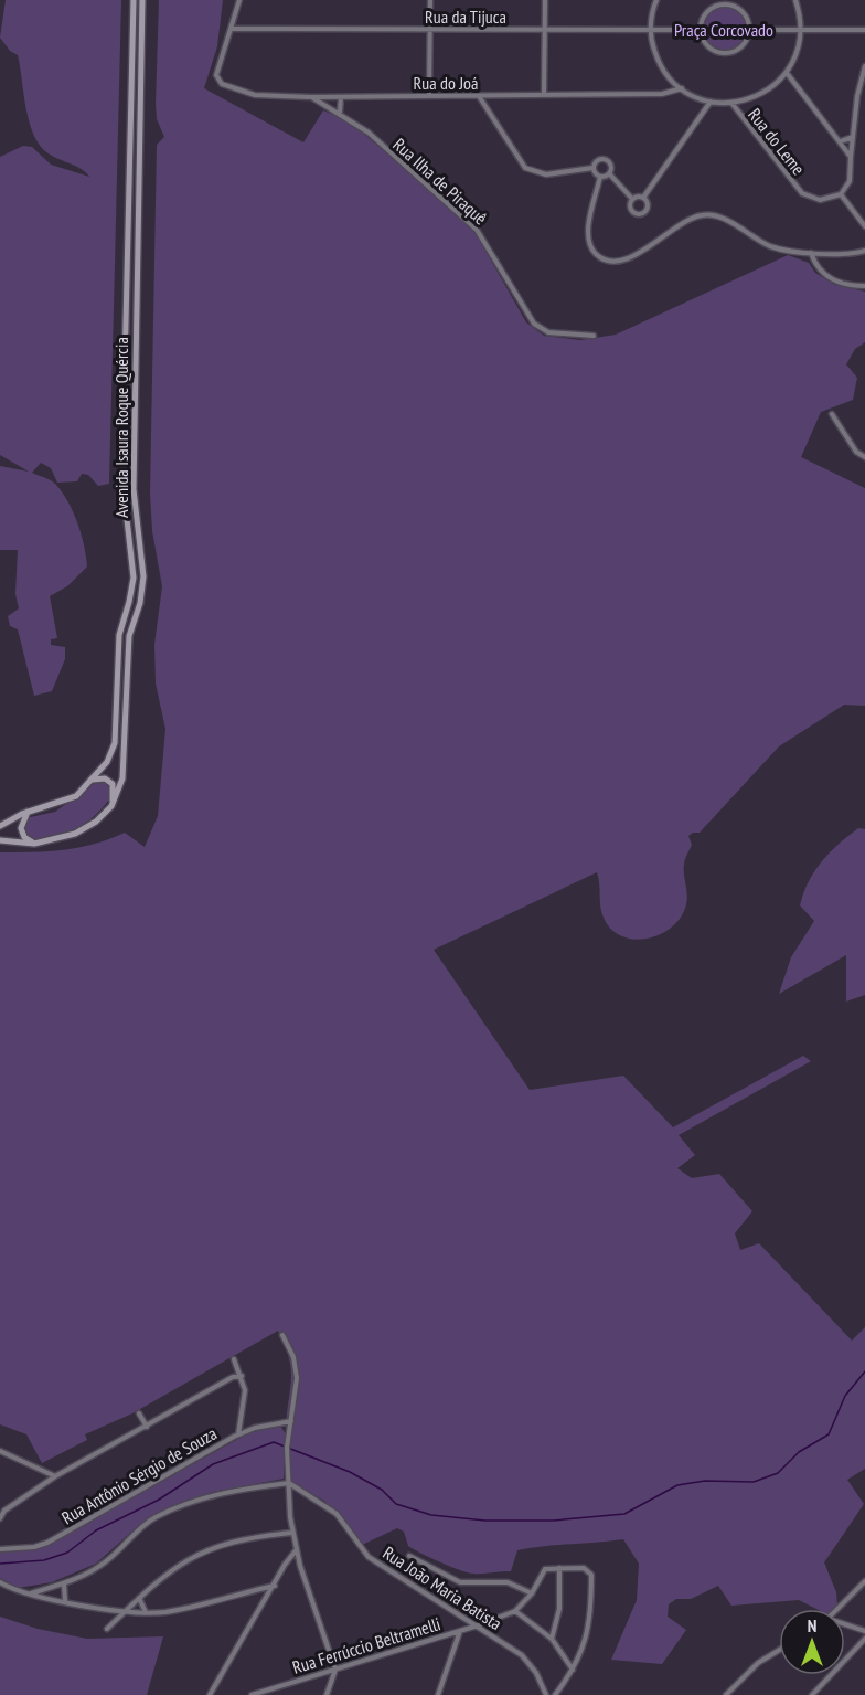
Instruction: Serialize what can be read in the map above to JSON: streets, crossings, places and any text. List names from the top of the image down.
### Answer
{
  "streets": {
    "main road": ["Avenida Isaura Roque Quércia"],
    "street": [
      "Rua da Tijuca",
      "Rua do Joá",
      "Rua do Leme",
      "Rua Ilha de Piraquê",
      "Rua Antônio Sérgio de Souza",
      "Rua João Maria Batista",
      "Rua Ferrúccio Beltramelli"
    ]
  },
  "crossings": [
    ["Rua da Tijuca", "Rua do Joá"],
    ["Rua do Joá", "Rua Ilha de Piraquê"],
    ["Rua João Maria Batista", "Rua Ferrúccio Beltramelli"]
  ],
  "parks": ["Praça Corcovado"],
  "north": "top"
}
